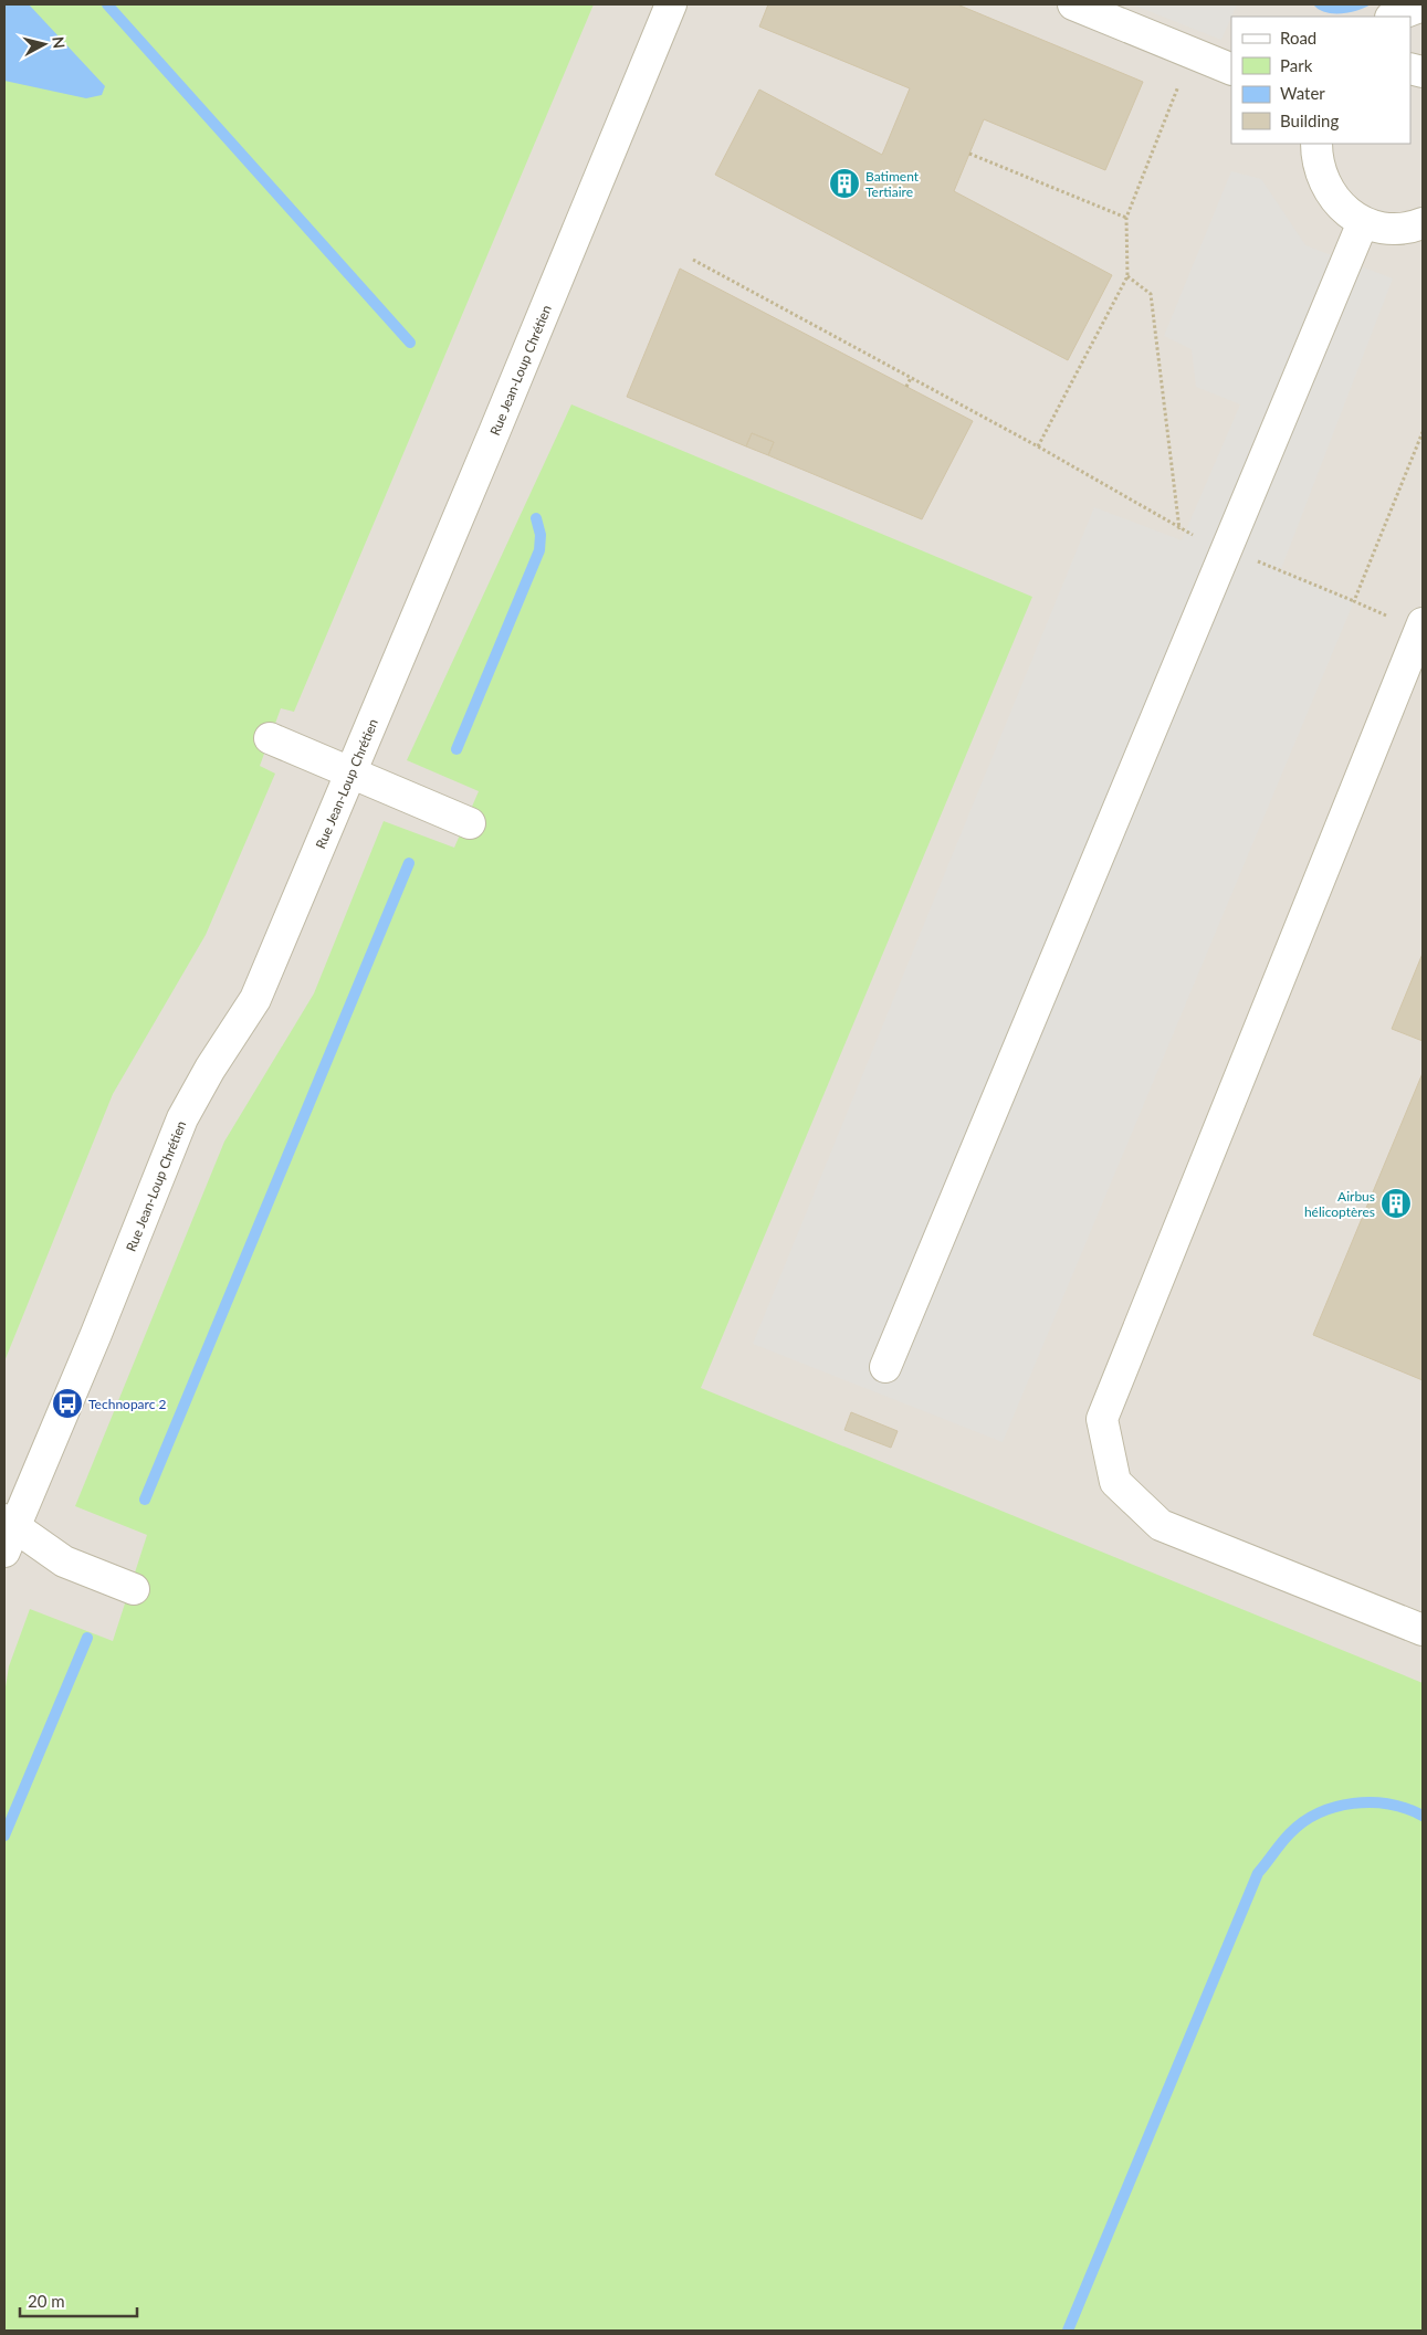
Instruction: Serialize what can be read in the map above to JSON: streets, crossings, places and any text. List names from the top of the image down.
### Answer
{
  "streets": {
    "street": ["Rue Jean-Loup Chrétien"]
  },
  "places": {
    "building": ["Batiment Tertiaire", "Airbus hélicoptères"],
    "bus stop": ["Technoparc 2"]
  },
  "legend": [
    "Road",
    "Park",
    "Water",
    "Building"
  ],
  "scale_bar": "20 m",
  "north": "right"
}
